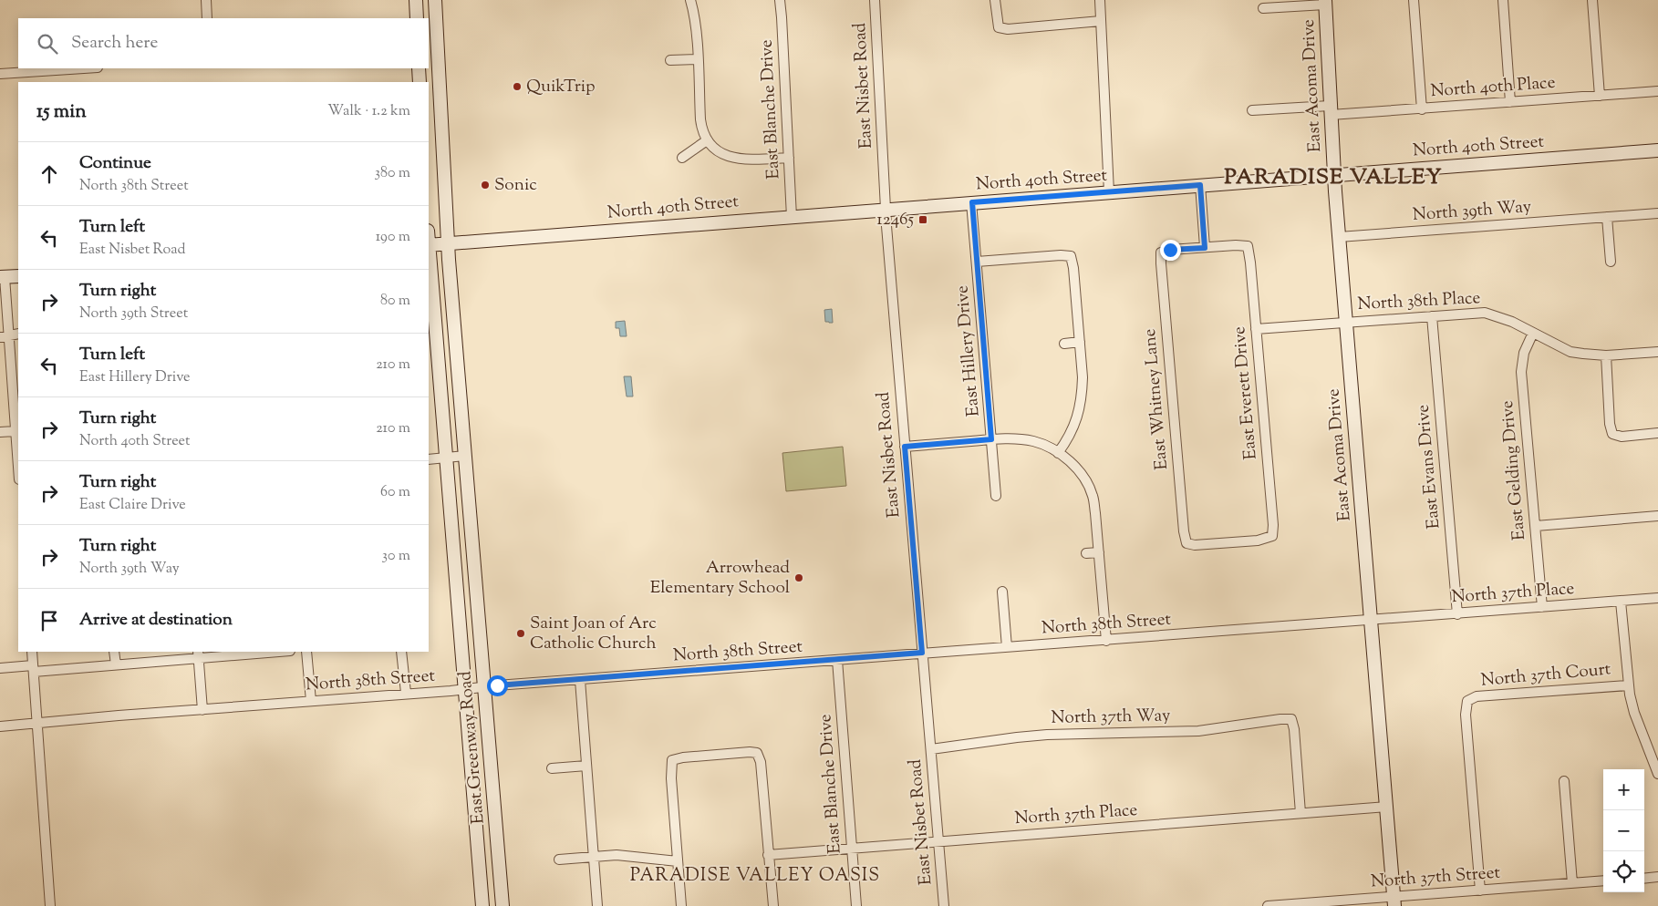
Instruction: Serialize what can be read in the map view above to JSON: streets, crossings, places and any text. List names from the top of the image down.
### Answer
{
  "streets": {
    "main road": ["East Acoma Drive", "North 40th Street", "East Greenway Road"],
    "street": [
      "East Nisbet Road",
      "North 40th Place",
      "East Blanche Drive",
      "North 39th Way",
      "North 38th Place",
      "East Hillery Drive",
      "East Everett Drive",
      "East Whitney Lane",
      "East Evans Drive",
      "East Gelding Drive",
      "North 37th Place",
      "North 38th Street",
      "North 37th Court",
      "North 37th Way",
      "North 37th Street"
    ]
  },
  "crossings": [
    ["East Nisbet Road", "North 40th Street"],
    ["East Nisbet Road", "North 37th Place"],
    ["East Nisbet Road", "North 38th Street"],
    ["East Nisbet Road", "North 37th Way"],
    ["East Acoma Drive", "North 40th Place"],
    ["East Acoma Drive", "North 40th Street"],
    ["East Acoma Drive", "North 39th Way"],
    ["East Acoma Drive", "North 38th Place"],
    ["East Acoma Drive", "North 37th Place"],
    ["East Acoma Drive", "North 38th Street"],
    ["East Acoma Drive", "North 37th Street"],
    ["East Blanche Drive", "North 40th Street"],
    ["East Blanche Drive", "North 37th Place"],
    ["East Blanche Drive", "North 38th Street"],
    ["North 40th Street", "East Hillery Drive"],
    ["North 40th Street", "East Greenway Road"],
    ["North 38th Place", "East Everett Drive"],
    ["North 38th Place", "East Evans Drive"],
    ["North 38th Place", "East Gelding Drive"],
    ["East Everett Drive", "East Whitney Lane"],
    ["East Evans Drive", "North 37th Place"],
    ["East Gelding Drive", "North 37th Place"],
    ["North 37th Place", "North 38th Street"],
    ["North 37th Place", "North 37th Way"],
    ["North 38th Street", "East Greenway Road"],
    ["North 37th Court", "North 37th Street"]
  ],
  "districts": ["PARADISE VALLEY", "PARADISE VALLEY OASIS"],
  "places": {
    "other": [
      "QuikTrip",
      "Sonic",
      "Arrowhead Elementary School",
      "Saint Joan of Arc Catholic Church"
    ],
    "transit": ["12465"]
  },
  "page": {
    "search": "Search here",
    "heading": ["15 min", "Walk · 1.2 km"],
    "list": [
      ["Continue", "North 38th Street", "380 m"],
      ["Turn left", "East Nisbet Road", "190 m"],
      ["Turn right", "North 39th Street", "80 m"],
      ["Turn left", "East Hillery Drive", "210 m"],
      ["Turn right", "North 40th Street", "210 m"],
      ["Turn right", "East Claire Drive", "60 m"],
      ["Turn right", "North 39th Way", "30 m"],
      "Arrive at destination"
    ],
    "map_buttons": ["+", "−"]
  }
}
